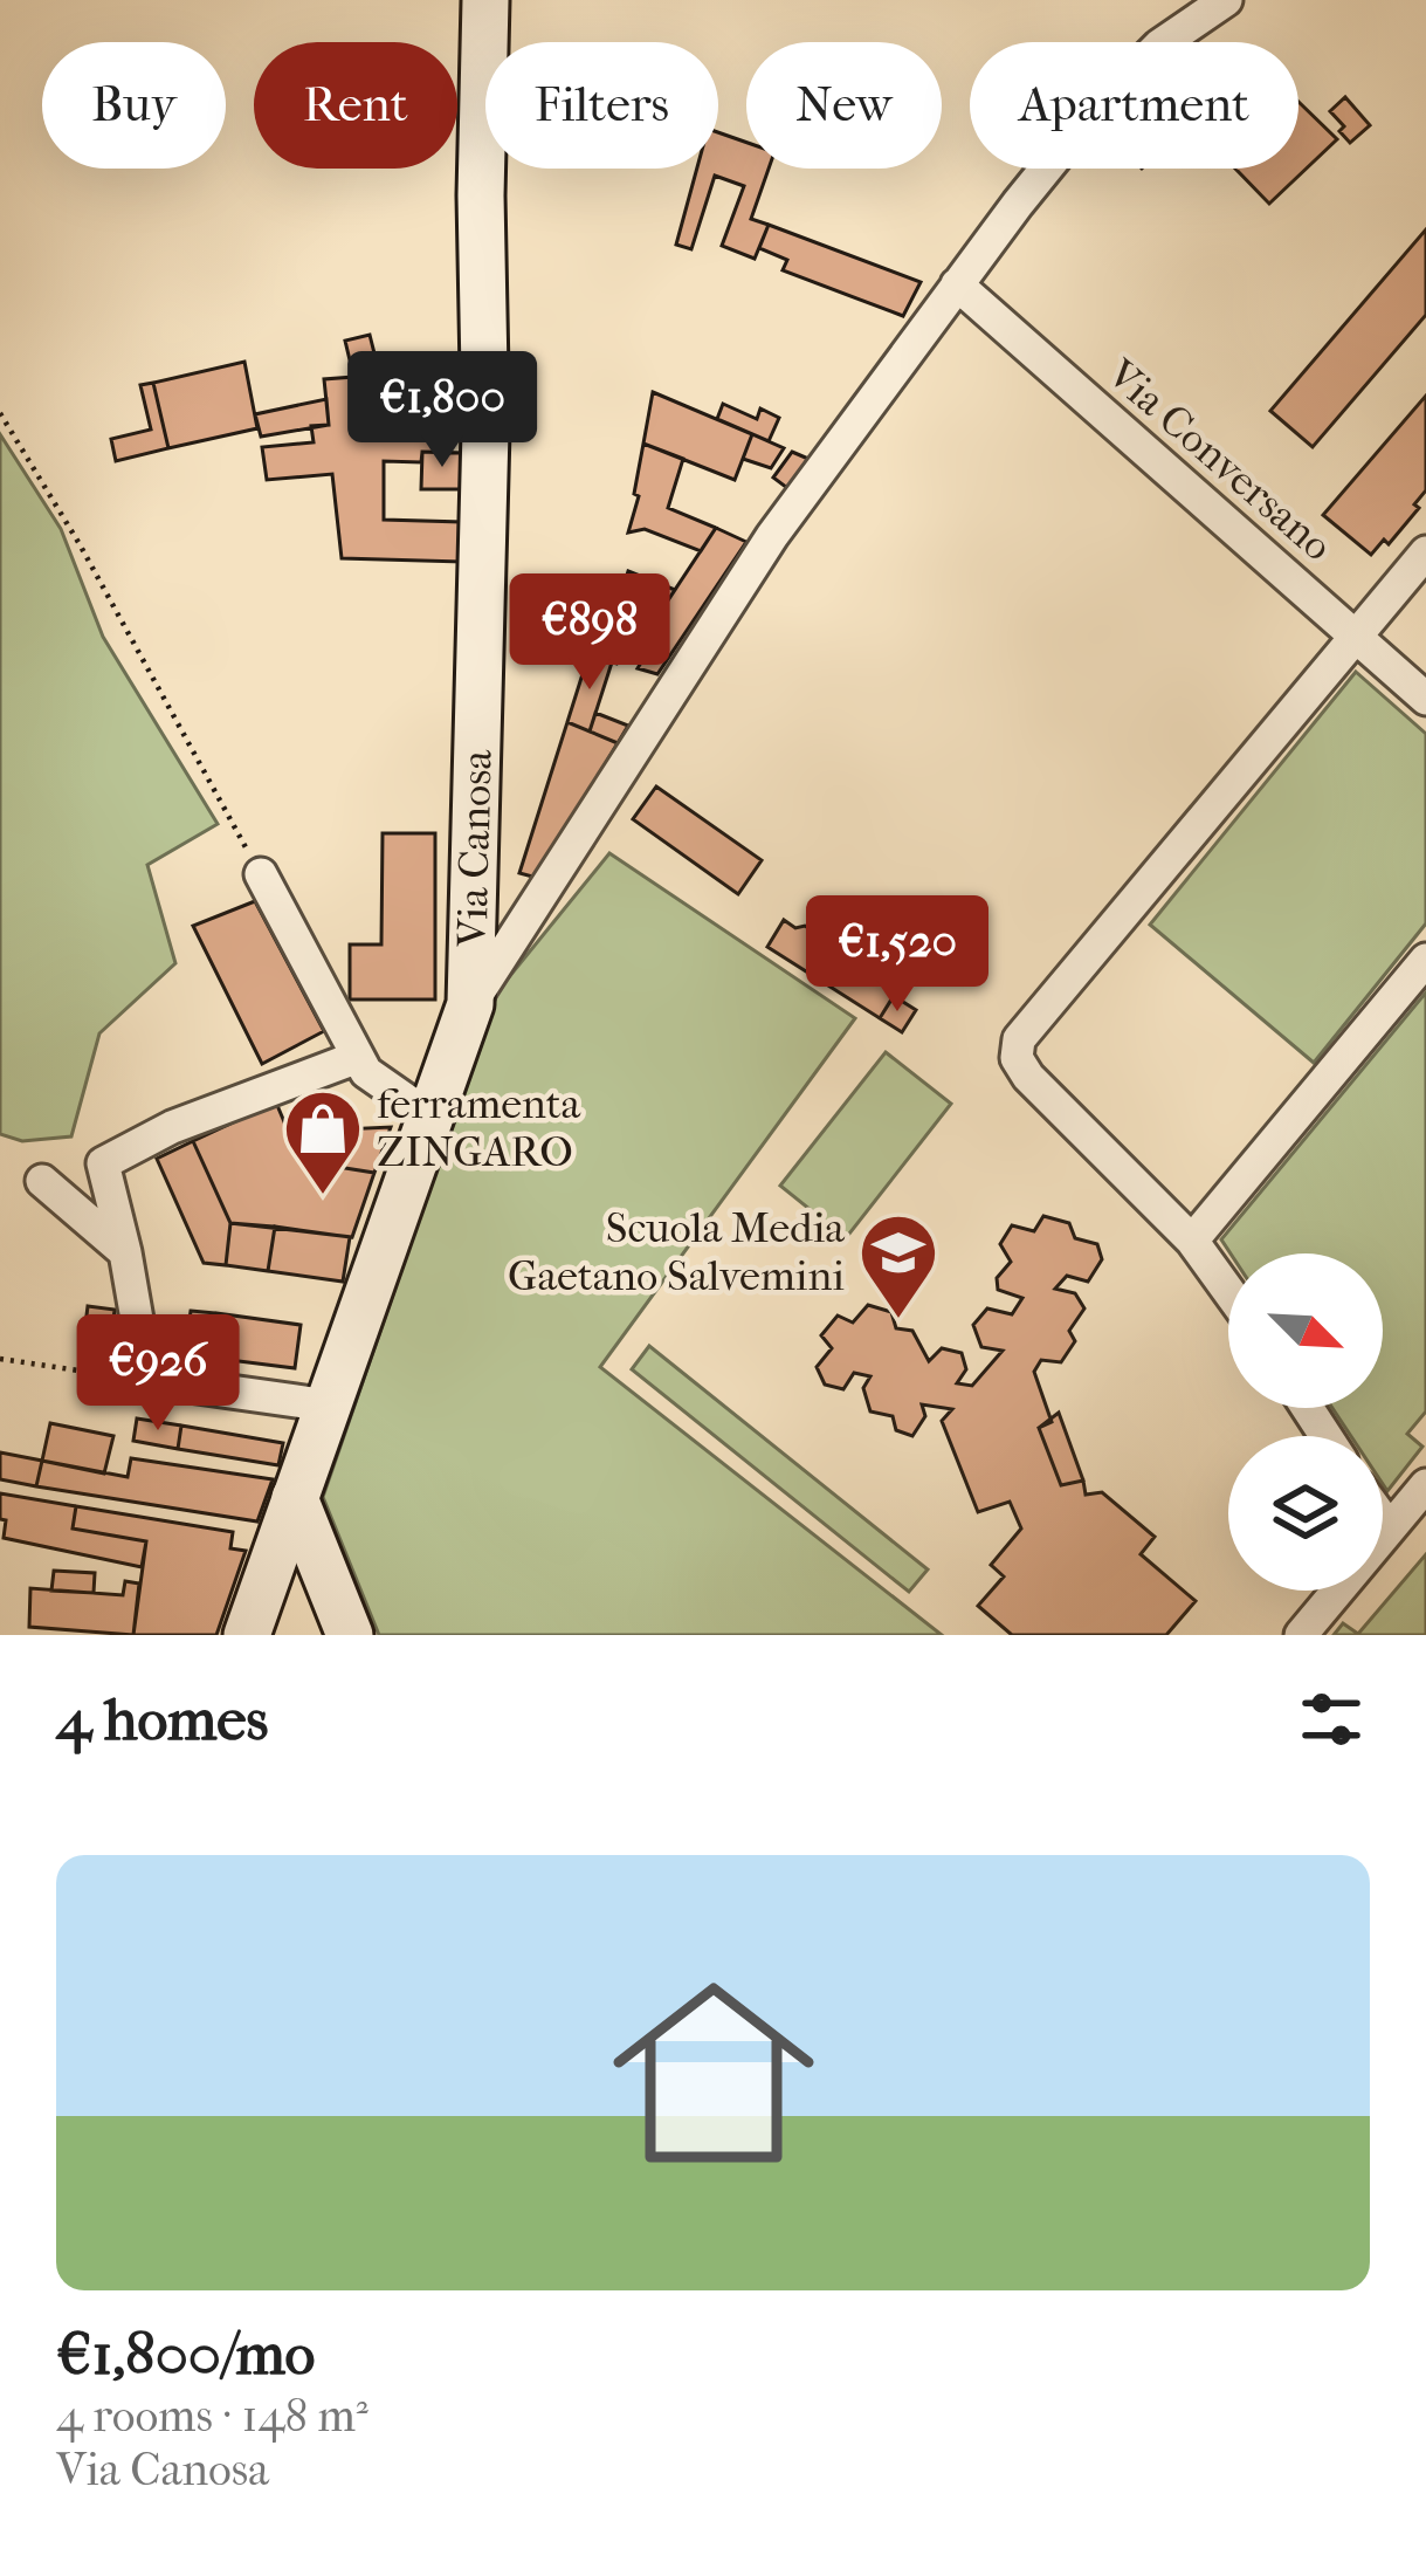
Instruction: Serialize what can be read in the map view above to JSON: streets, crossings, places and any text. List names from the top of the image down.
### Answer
{
  "streets": {
    "main road": ["Via Canosa"],
    "street": ["Via Conversano"]
  },
  "places": {
    "shop": ["ferramenta ZINGARO"],
    "school or university": ["Scuola Media Gaetano Salvemini"]
  },
  "north": "bottom right",
  "page": {
    "chip": [
      "Buy",
      "Rent",
      "Filters",
      "New",
      "Apartment"
    ],
    "price": [
      "€1,800",
      "€898",
      "€1,520",
      "€926"
    ],
    "heading": "4 homes",
    "list": [
      {
        "name": "€1,800/mo",
        "note": "4 rooms · 148 m² · Via Canosa"
      }
    ]
  }
}
